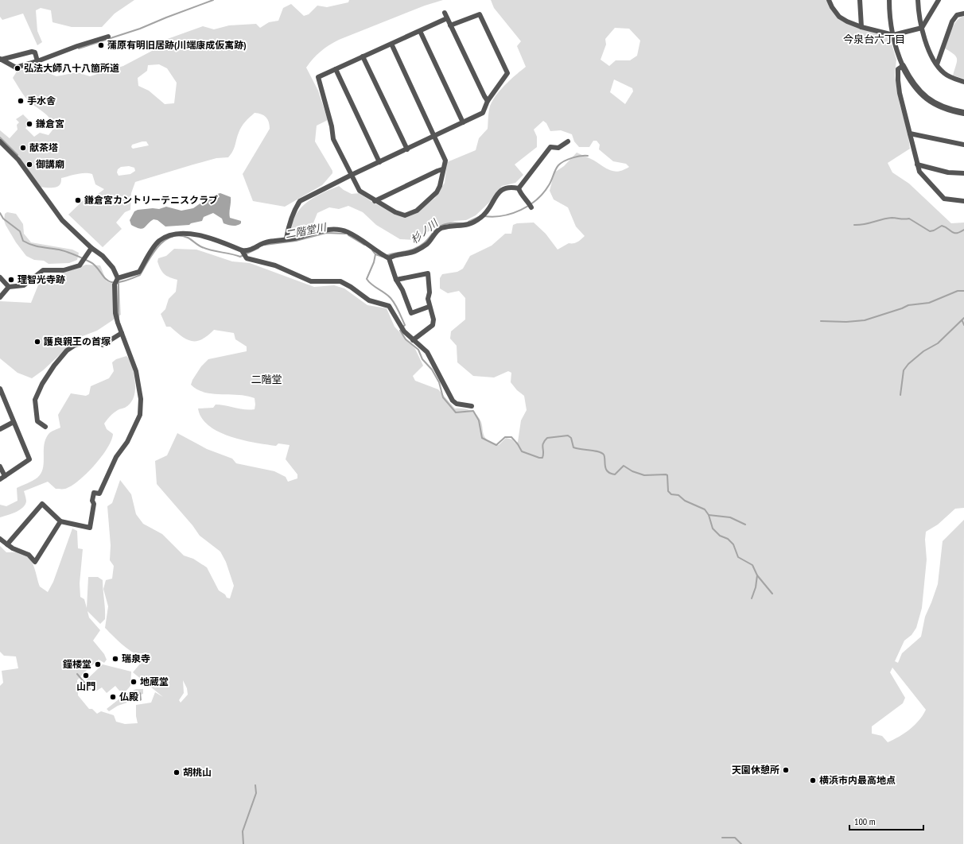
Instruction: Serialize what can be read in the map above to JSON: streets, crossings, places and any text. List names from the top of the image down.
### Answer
{
  "districts": ["今泉台六丁目", "二階堂"],
  "water": ["二階堂川", "杉ノ川"],
  "places": [
    "蒲原有明旧居跡(川端康成仮寓跡)",
    "弘法大師八十八箇所道",
    "手水舎",
    "鎌倉宮",
    "献茶塔",
    "御講廟",
    "鎌倉宮カントリーテニスクラブ",
    "理智光寺跡",
    "護良親王の首塚",
    "瑞泉寺",
    "鐘楼堂",
    "山門",
    "地蔵堂",
    "仏殿",
    "天園休憩所",
    "胡桃山",
    "横浜市内最高地点"
  ],
  "scale_bar": "100 m"
}
